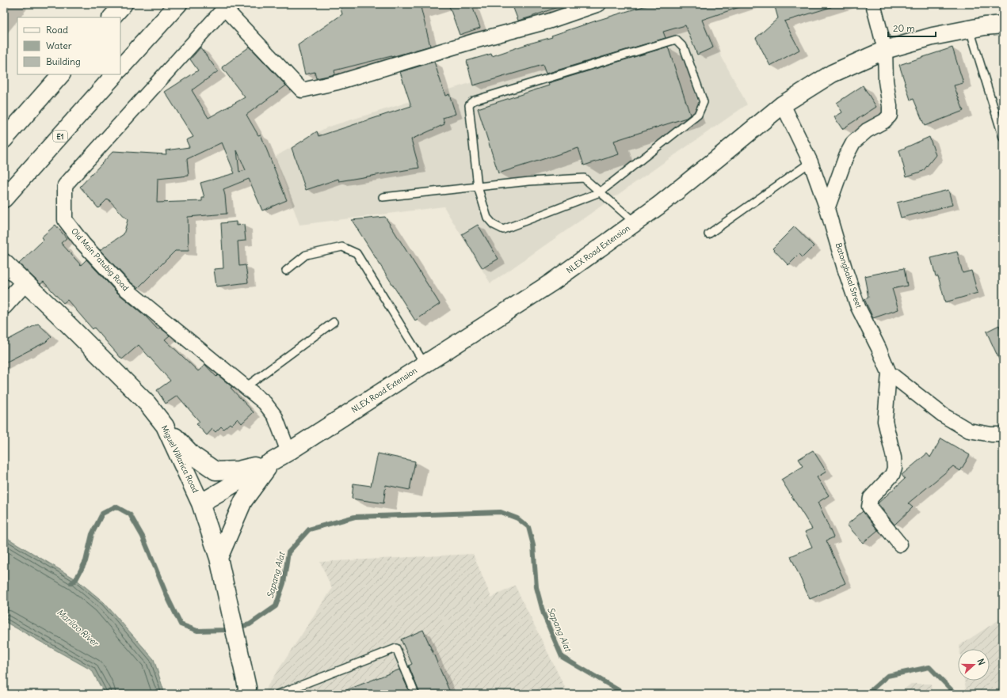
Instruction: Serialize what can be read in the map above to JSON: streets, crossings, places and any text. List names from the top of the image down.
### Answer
{
  "streets": {
    "main road": ["E1", "NLEX Road Extension", "Miguel Villarica Road"],
    "street": ["Old Main Patubig Road", "Batongbakal Street"]
  },
  "crossings": [
    ["NLEX Road Extension", "Old Main Patubig Road"],
    ["NLEX Road Extension", "Batongbakal Street"],
    ["NLEX Road Extension", "Miguel Villarica Road"]
  ],
  "water": ["Sapang Alat", "Marilao River"],
  "legend": ["Road", "Water", "Building"],
  "scale_bar": "20 m",
  "north": "right"
}
